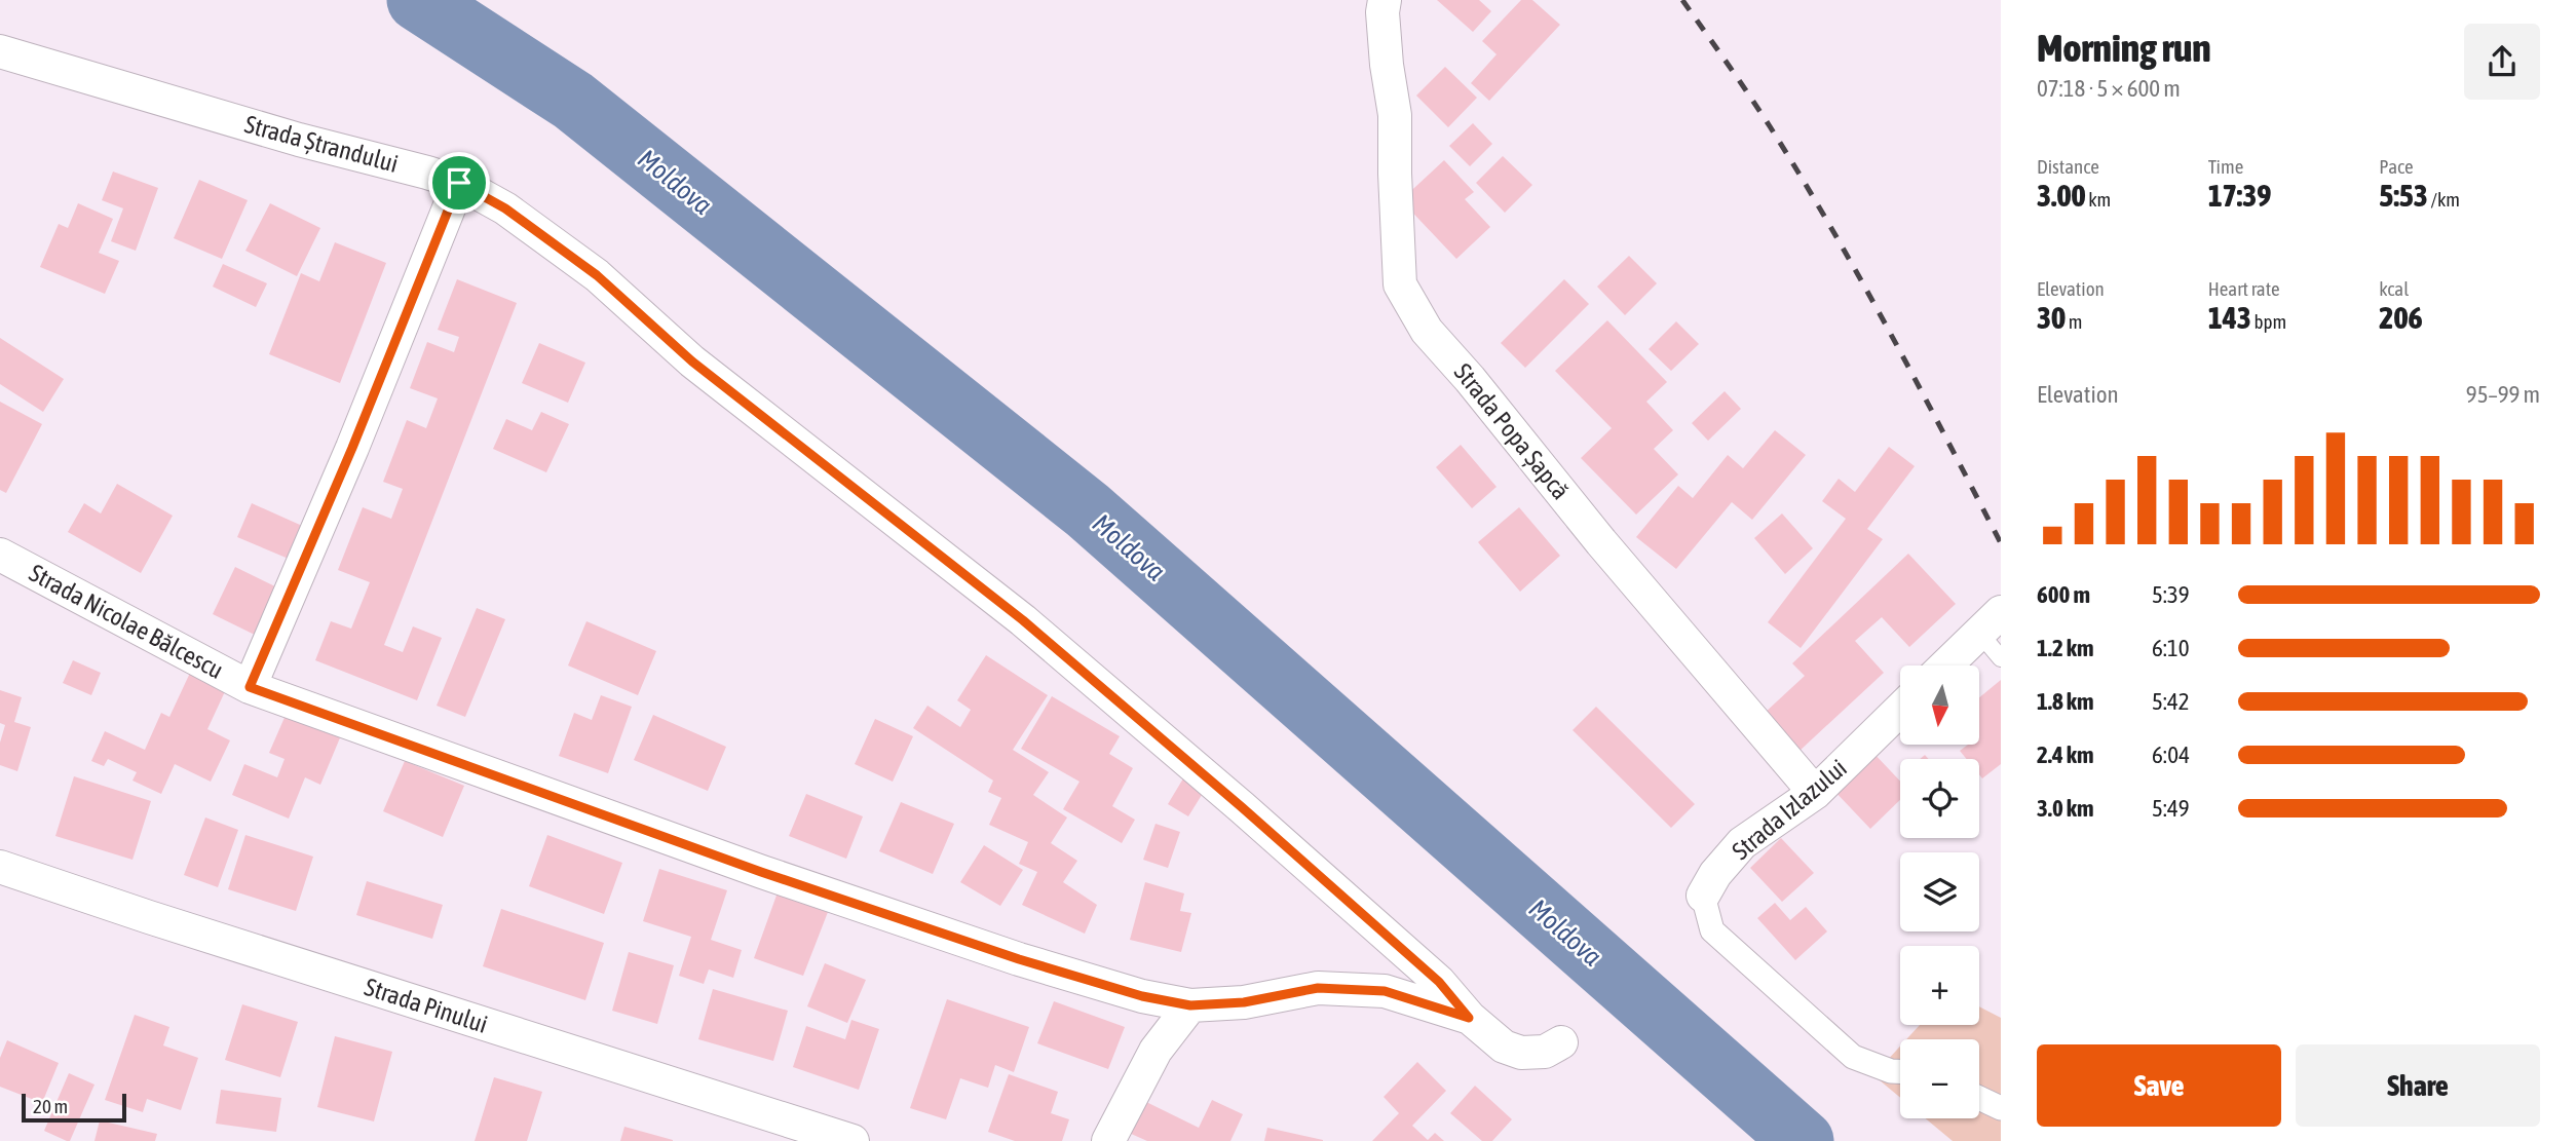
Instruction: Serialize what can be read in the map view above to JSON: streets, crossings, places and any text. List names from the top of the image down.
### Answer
{
  "streets": {
    "street": [
      "Strada Ștrandului",
      "Strada Popa Șapcă",
      "Strada Nicolae Bălcescu",
      "Strada Izlazului",
      "Strada Pinului"
    ]
  },
  "crossings": [
    ["Strada Ștrandului", "Strada Nicolae Bălcescu"],
    ["Strada Popa Șapcă", "Strada Izlazului"]
  ],
  "water": ["Moldova"],
  "scale_bar": "20 m",
  "north": "bottom",
  "page": {
    "heading": ["Morning run", "07:18 · 5 × 600 m"],
    "stats": [
      ["Distance", "3.00 km"],
      ["Time", "17:39"],
      ["Pace", "5:53 /km"],
      ["Elevation", "30 m"],
      ["Heart rate", "143 bpm"],
      ["kcal", "206"]
    ],
    "chart": ["Elevation", "95–99 m"],
    "list": [
      {
        "name": "600 m",
        "note": "5:39"
      },
      {
        "name": "1.2 km",
        "note": "6:10"
      },
      {
        "name": "1.8 km",
        "note": "5:42"
      },
      {
        "name": "2.4 km",
        "note": "6:04"
      },
      {
        "name": "3.0 km",
        "note": "5:49"
      }
    ],
    "map_buttons": ["+", "−"],
    "buttons": ["Save", "Share"],
    "scale": "20 m"
  }
}
